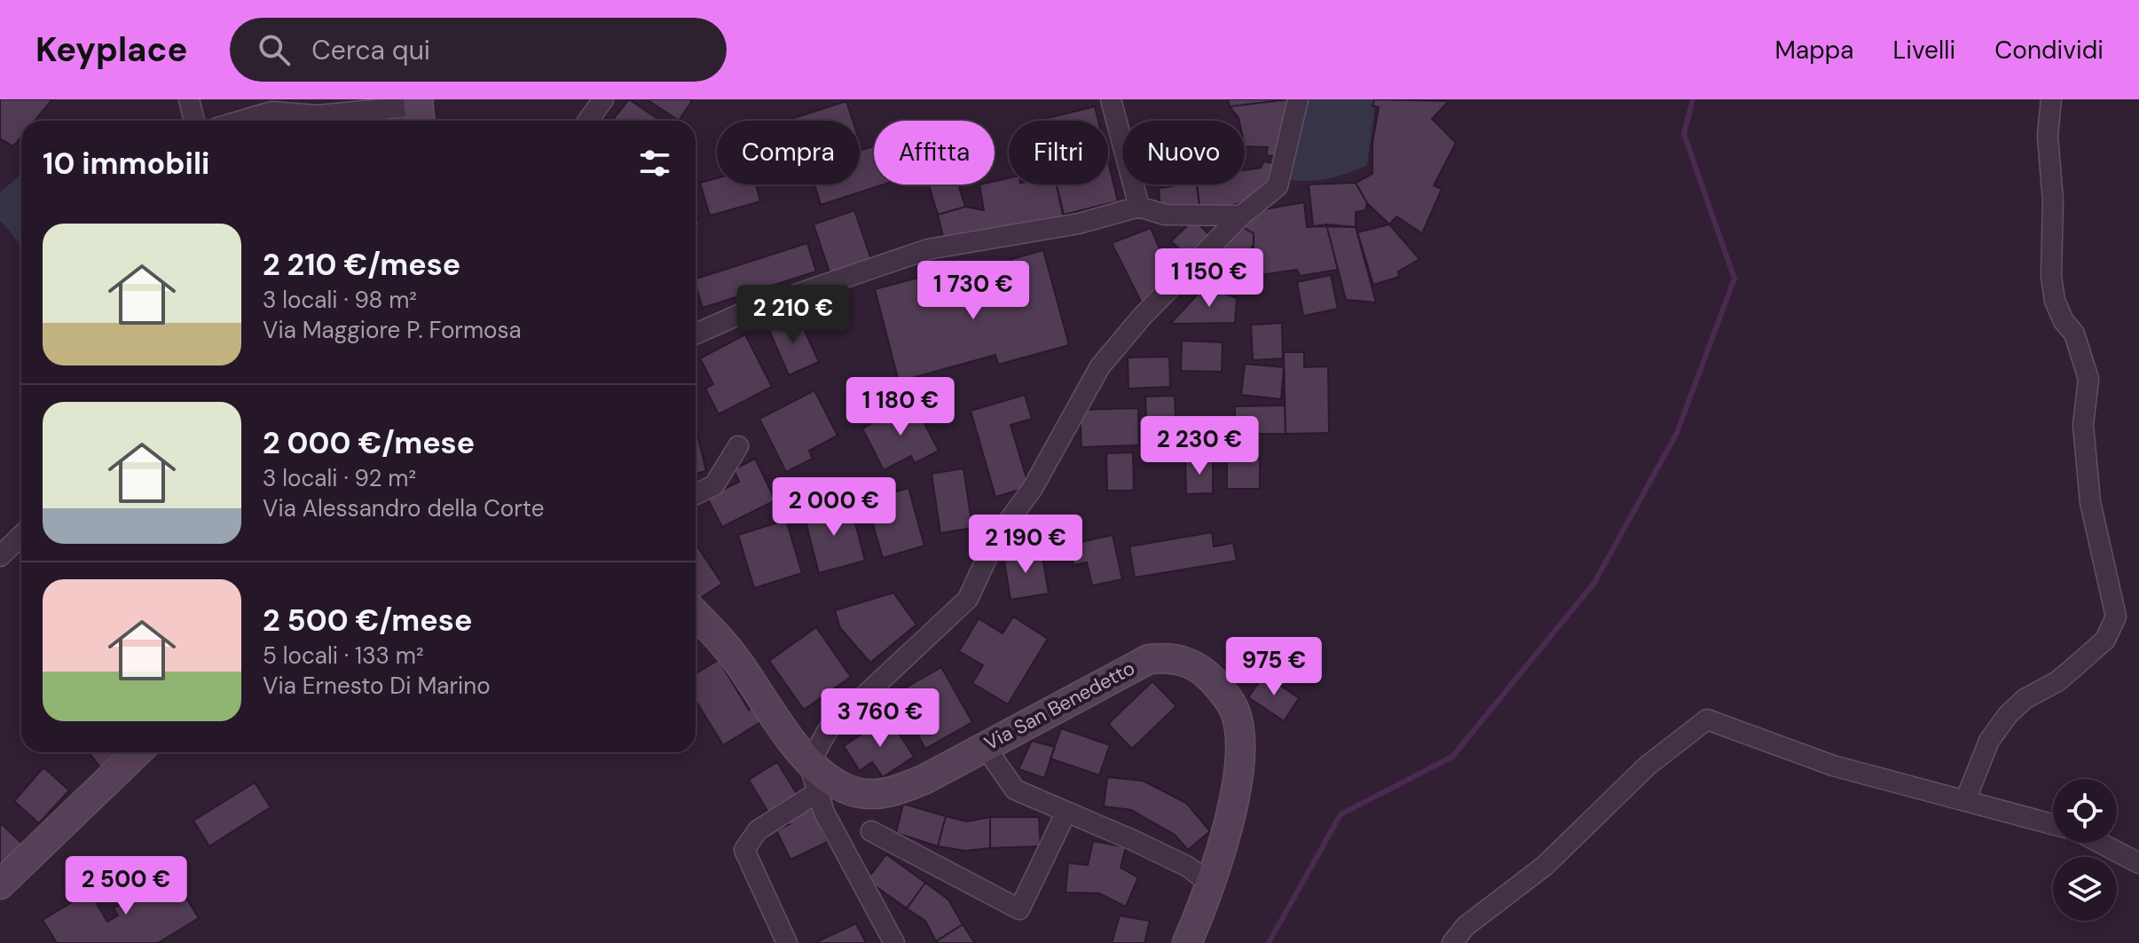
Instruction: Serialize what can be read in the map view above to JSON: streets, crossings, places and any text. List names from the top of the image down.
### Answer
{
  "streets": {
    "street": ["Via San Benedetto"]
  },
  "page": {
    "header": "Keyplace",
    "search": "Cerca qui",
    "nav": ["Mappa", "Livelli", "Condividi"],
    "chip": [
      "Compra",
      "Affitta",
      "Filtri",
      "Nuovo"
    ],
    "heading": "10 immobili",
    "list": [
      {
        "name": "2 210 €/mese",
        "note": "3 locali · 98 m² · Via Maggiore P. Formosa"
      },
      {
        "name": "2 000 €/mese",
        "note": "3 locali · 92 m² · Via Alessandro della Corte"
      },
      {
        "name": "2 500 €/mese",
        "note": "5 locali · 133 m² · Via Ernesto Di Marino"
      }
    ],
    "price": [
      "1 150 €",
      "1 730 €",
      "2 210 €",
      "1 180 €",
      "2 230 €",
      "2 000 €",
      "2 190 €",
      "975 €",
      "3 760 €",
      "2 500 €"
    ]
  }
}
